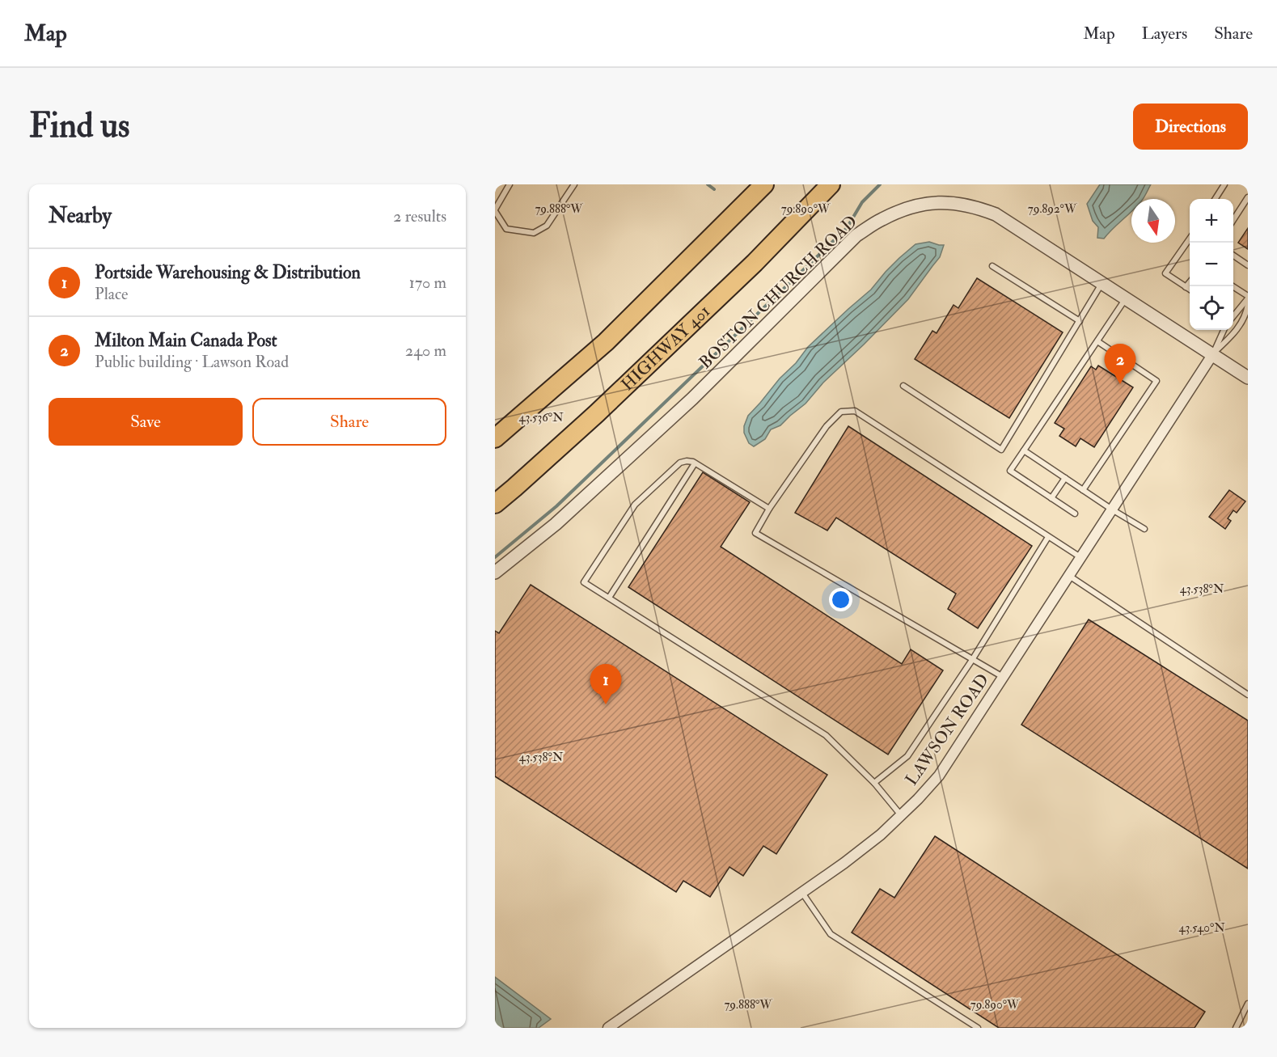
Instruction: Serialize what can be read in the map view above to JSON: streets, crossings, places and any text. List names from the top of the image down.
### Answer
{
  "streets": {
    "highway": ["HIGHWAY 401"],
    "street": ["BOSTON CHURCH ROAD", "LAWSON ROAD"]
  },
  "crossings": [
    ["BOSTON CHURCH ROAD", "LAWSON ROAD"]
  ],
  "north": "bottom",
  "page": {
    "header": "Map",
    "nav": ["Map", "Layers", "Share"],
    "buttons": [
      "Directions",
      ["Save", "Share"]
    ],
    "title": "Find us",
    "heading": ["Nearby", "2 results"],
    "map_buttons": ["+", "−"],
    "list": [
      {
        "mark": "1",
        "name": "Portside Warehousing & Distribution",
        "note": "Place",
        "value": "170 m"
      },
      {
        "mark": "2",
        "name": "Milton Main Canada Post",
        "note": "Public building · Lawson Road",
        "value": "240 m"
      }
    ],
    "pins": ["2", "1"]
  },
  "coordinates": [
    "79.888°W",
    "79.890°W",
    "79.892°W",
    "43.536°N",
    "43.538°N",
    "43.540°N"
  ]
}
